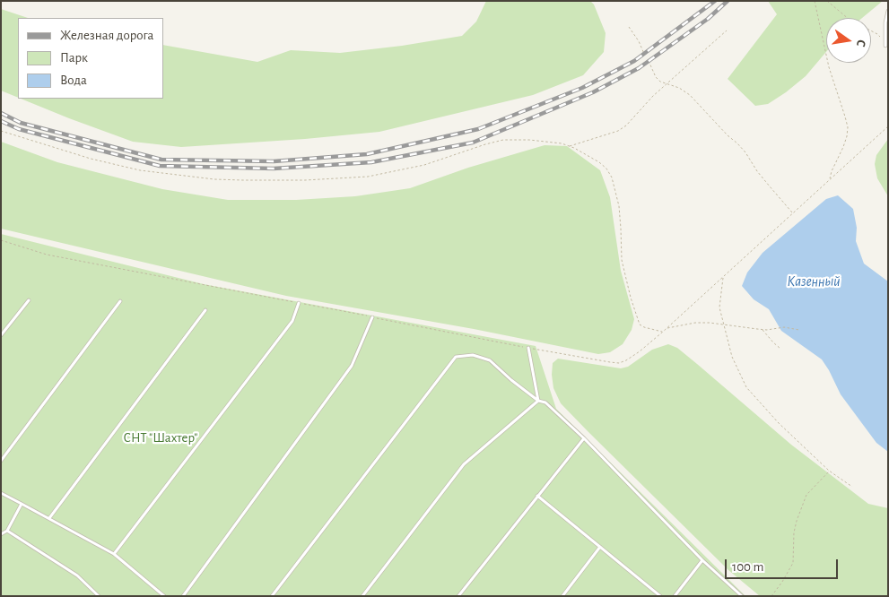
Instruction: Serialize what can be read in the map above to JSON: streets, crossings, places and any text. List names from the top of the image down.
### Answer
{
  "water": ["Казенный"],
  "parks": ["СНТ \"Шахтер\""],
  "legend": ["Железная дорога", "Парк", "Вода"],
  "scale_bar": "100 m",
  "north": "right"
}
